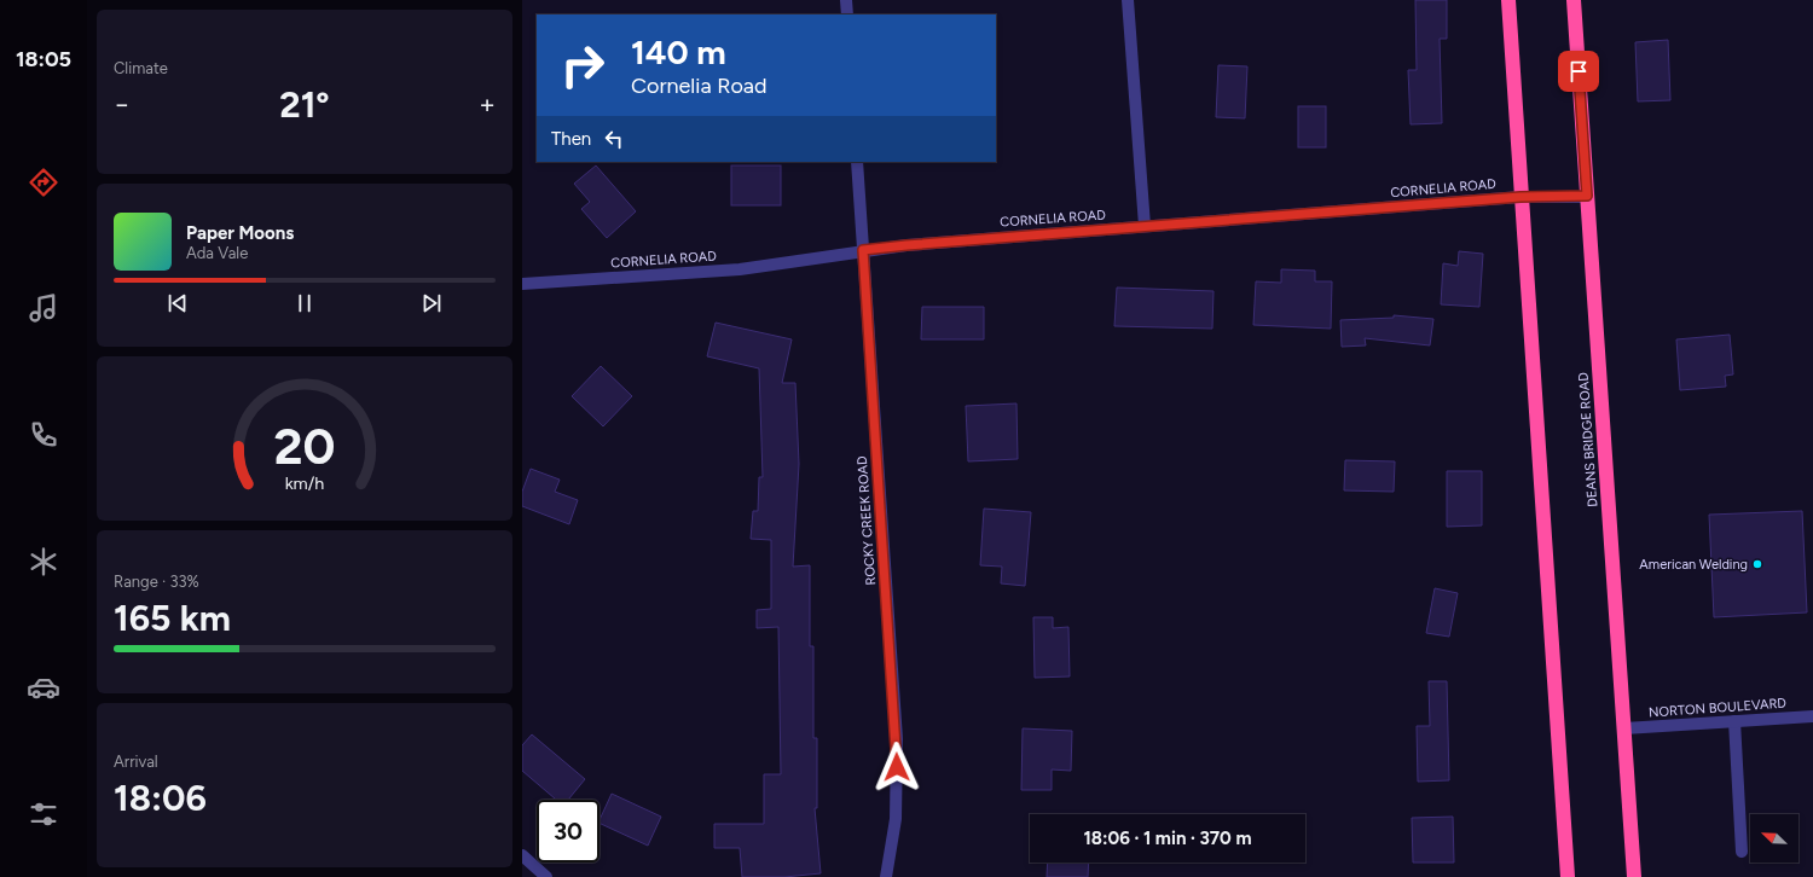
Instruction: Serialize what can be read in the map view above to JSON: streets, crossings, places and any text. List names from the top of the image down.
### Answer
{
  "streets": {
    "highway": ["DEANS BRIDGE ROAD"],
    "street": ["CORNELIA ROAD", "ROCKY CREEK ROAD", "NORTON BOULEVARD"]
  },
  "crossings": [
    ["CORNELIA ROAD", "DEANS BRIDGE ROAD"],
    ["CORNELIA ROAD", "ROCKY CREEK ROAD"],
    ["DEANS BRIDGE ROAD", "NORTON BOULEVARD"]
  ],
  "places": ["American Welding"],
  "north": "top left",
  "page": {
    "tabs": "18:05",
    "tile": [
      "Climate",
      ["Range · 33%", "165 km"],
      ["Arrival", "18:06"]
    ],
    "turn": ["140 m", "Cornelia Road"],
    "heat": ["−", "21°", "+"],
    "then": "Then",
    "song": ["Paper Moons", "Ada Vale"],
    "limit": "30",
    "trip": "18:06 · 1 min · 370 m",
    "gauge": ["20", "km/h"]
  }
}
